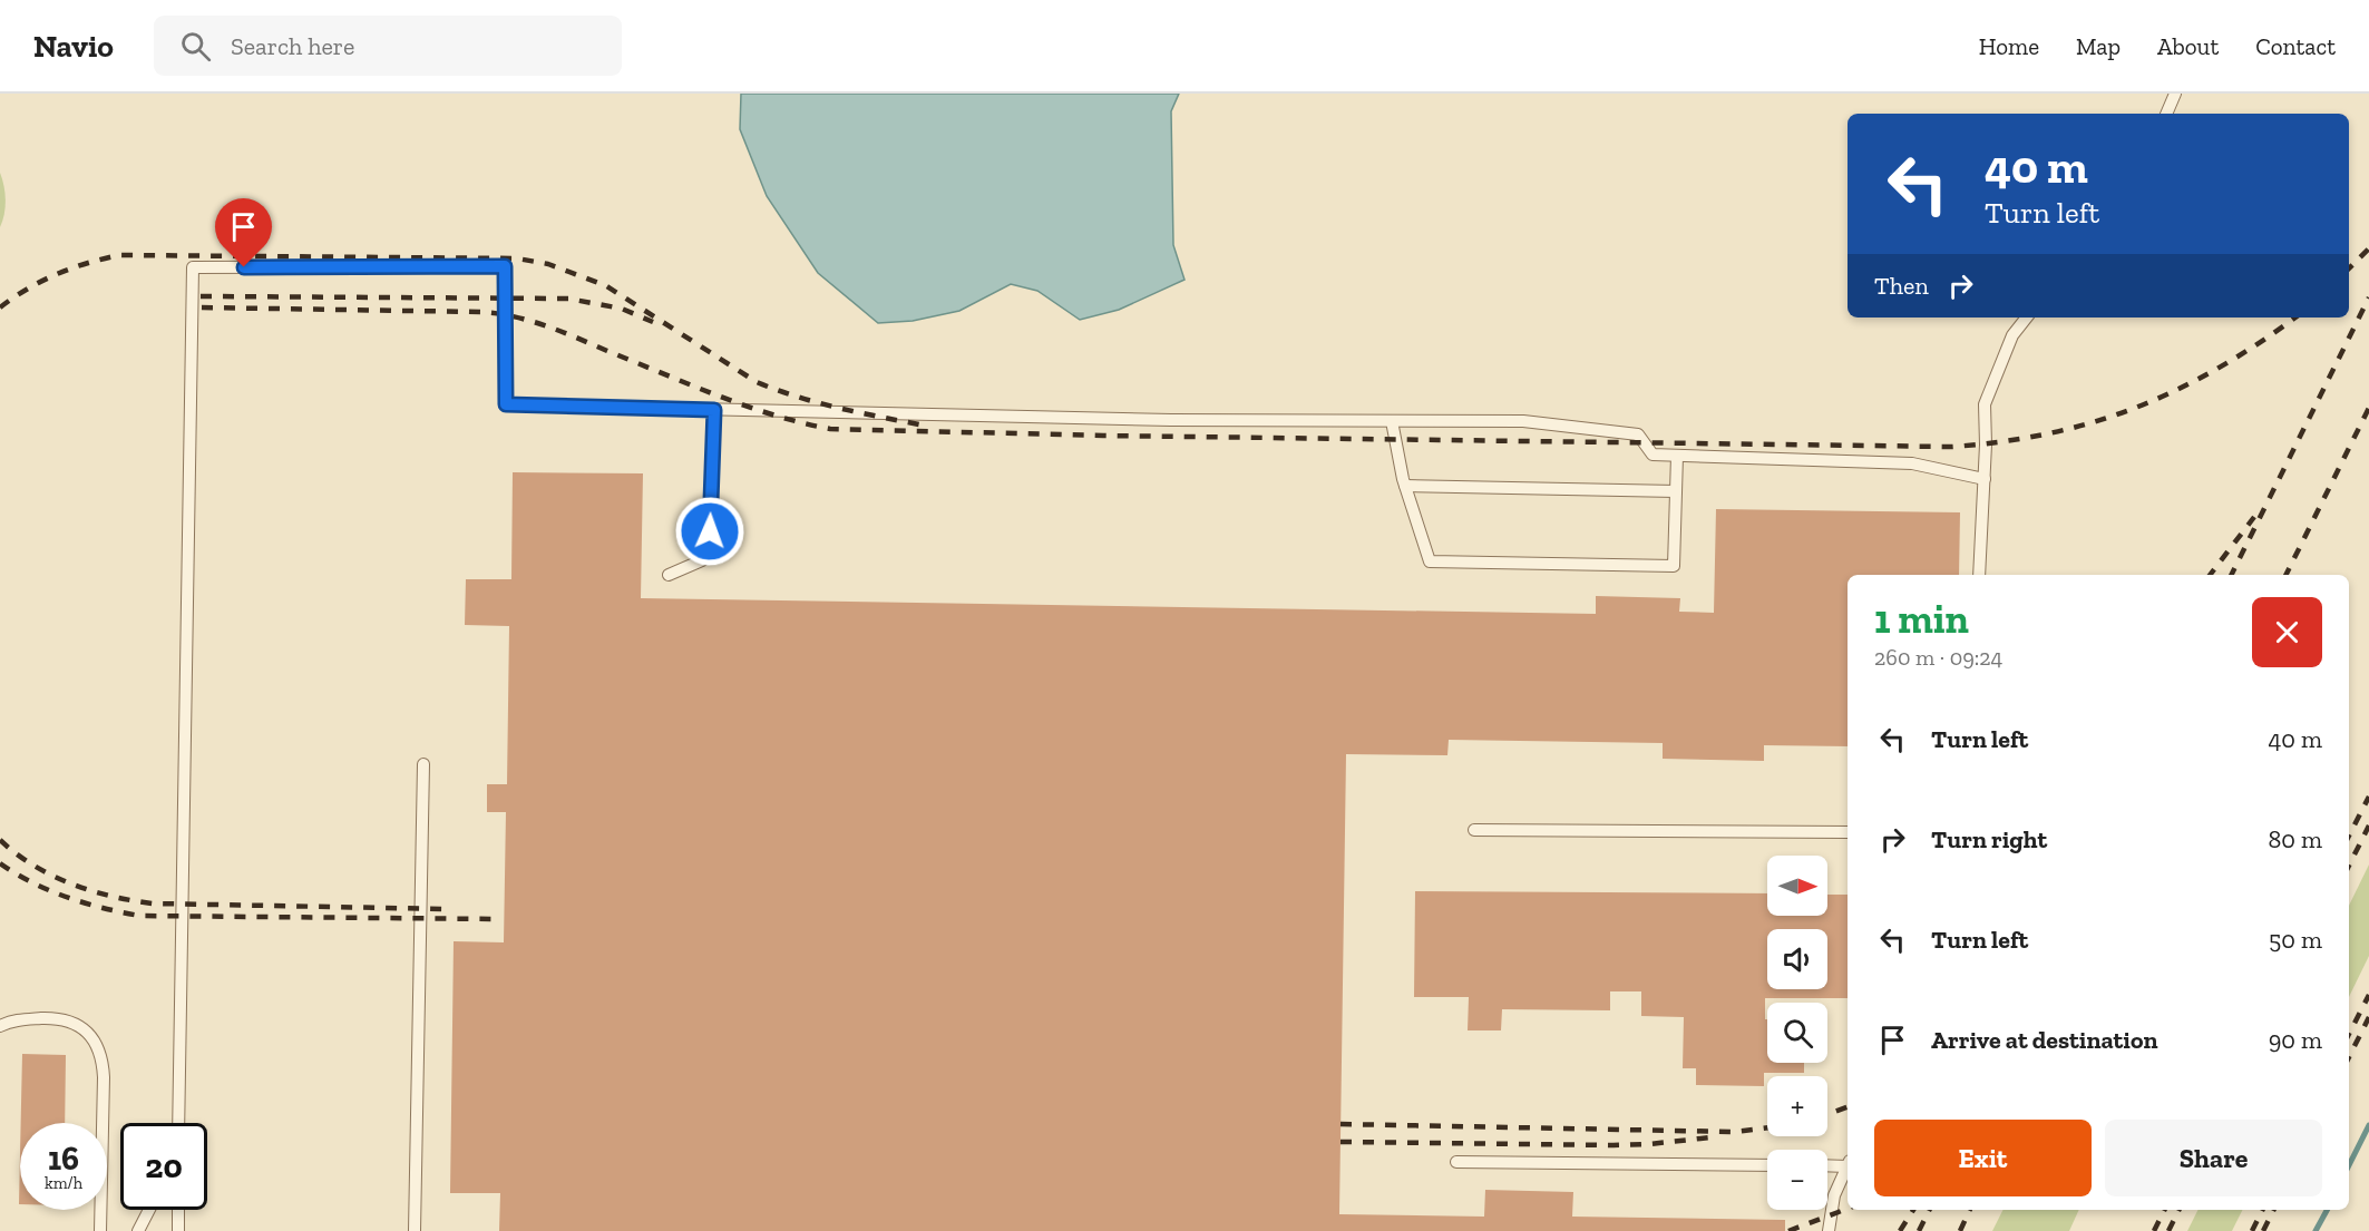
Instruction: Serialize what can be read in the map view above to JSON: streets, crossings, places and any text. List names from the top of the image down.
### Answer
{
  "north": "right",
  "page": {
    "header": "Navio",
    "search": "Search here",
    "nav": [
      "Home",
      "Map",
      "About",
      "Contact"
    ],
    "turn": ["40 m", "Turn left"],
    "then": "Then",
    "heading": ["1 min", "260 m · 09:24"],
    "list": [
      {
        "name": "Turn left",
        "value": "40 m"
      },
      {
        "name": "Turn right",
        "value": "80 m"
      },
      {
        "name": "Turn left",
        "value": "50 m"
      },
      {
        "name": "Arrive at destination",
        "value": "90 m"
      }
    ],
    "map_buttons": ["+", "−"],
    "buttons": ["Exit", "Share"],
    "speed": "16 km/h",
    "limit": "20"
  }
}
